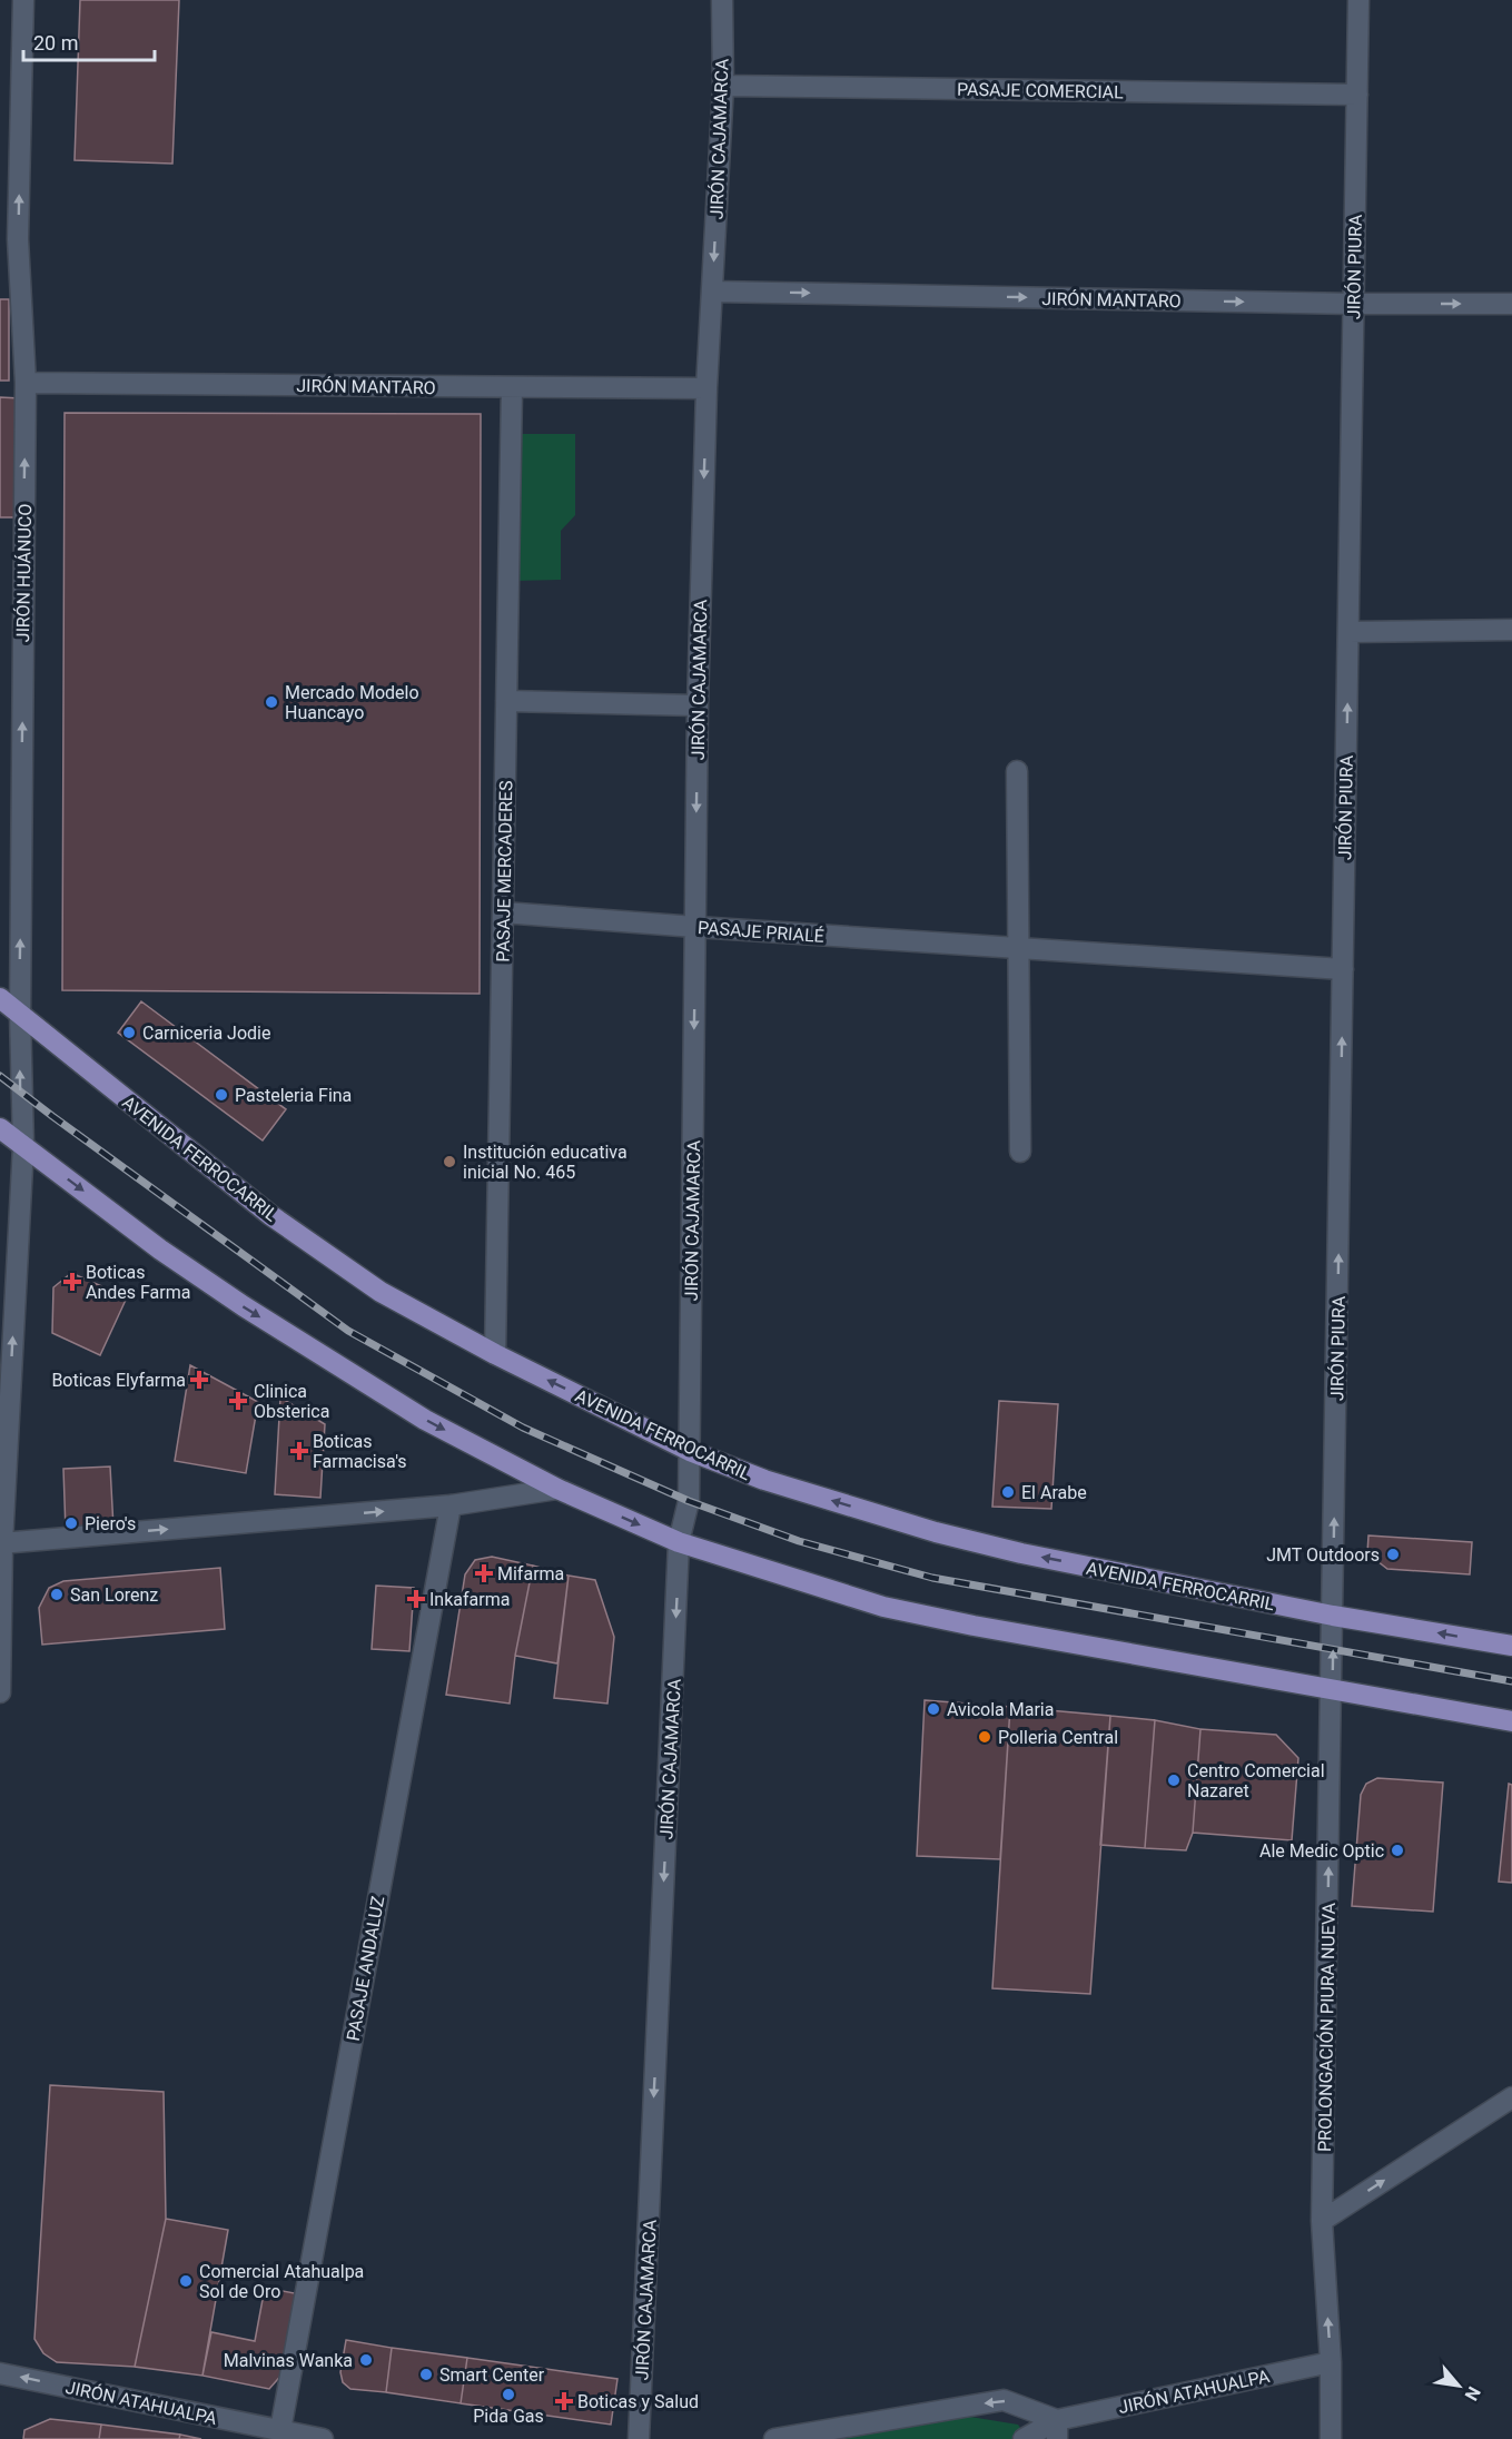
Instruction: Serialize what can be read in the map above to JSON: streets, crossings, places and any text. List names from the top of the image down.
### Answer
{
  "streets": {
    "main road": ["AVENIDA FERROCARRIL"],
    "street": [
      "PASAJE COMERCIAL",
      "JIRÓN CAJAMARCA",
      "JIRÓN PIURA",
      "JIRÓN MANTARO",
      "JIRÓN HUÁNUCO",
      "PASAJE MERCADERES",
      "PASAJE PRIALÉ",
      "PASAJE ANDALUZ",
      "PROLONGACIÓN PIURA NUEVA",
      "JIRÓN ATAHUALPA"
    ]
  },
  "crossings": [
    ["PASAJE COMERCIAL", "JIRÓN CAJAMARCA"],
    ["PASAJE COMERCIAL", "JIRÓN PIURA"],
    ["JIRÓN CAJAMARCA", "JIRÓN MANTARO"],
    ["JIRÓN CAJAMARCA", "PASAJE PRIALÉ"],
    ["JIRÓN CAJAMARCA", "AVENIDA FERROCARRIL"],
    ["JIRÓN PIURA", "JIRÓN MANTARO"],
    ["JIRÓN PIURA", "PASAJE PRIALÉ"],
    ["JIRÓN PIURA", "AVENIDA FERROCARRIL"],
    ["JIRÓN PIURA", "PROLONGACIÓN PIURA NUEVA"],
    ["JIRÓN MANTARO", "JIRÓN HUÁNUCO"],
    ["JIRÓN MANTARO", "PASAJE MERCADERES"],
    ["JIRÓN HUÁNUCO", "AVENIDA FERROCARRIL"],
    ["PASAJE MERCADERES", "PASAJE PRIALÉ"],
    ["PASAJE MERCADERES", "AVENIDA FERROCARRIL"],
    ["AVENIDA FERROCARRIL", "PROLONGACIÓN PIURA NUEVA"],
    ["PASAJE ANDALUZ", "JIRÓN ATAHUALPA"],
    ["PROLONGACIÓN PIURA NUEVA", "JIRÓN ATAHUALPA"]
  ],
  "one_way": [
    "JIRÓN CAJAMARCA",
    "JIRÓN PIURA",
    "JIRÓN MANTARO",
    "JIRÓN HUÁNUCO",
    "PROLONGACIÓN PIURA NUEVA",
    "JIRÓN ATAHUALPA"
  ],
  "places": {
    "other": [
      "Mercado Modelo Huancayo",
      "Carniceria Jodie",
      "Pasteleria Fina",
      "Institución educativa inicial No. 465",
      "El Arabe",
      "Piero's",
      "JMT Outdoors",
      "San Lorenz",
      "Avicola Maria",
      "Polleria Central",
      "Centro Comercial Nazaret",
      "Ale Medic Optic",
      "Comercial Atahualpa Sol de Oro",
      "Malvinas Wanka",
      "Smart Center",
      "Pida Gas"
    ],
    "health": [
      "Boticas Andes Farma",
      "Boticas Elyfarma",
      "Clinica Obsterica",
      "Boticas Farmacisa's",
      "Mifarma",
      "Inkafarma",
      "Boticas y Salud"
    ]
  },
  "scale_bar": "20 m",
  "north": "bottom right"
}
